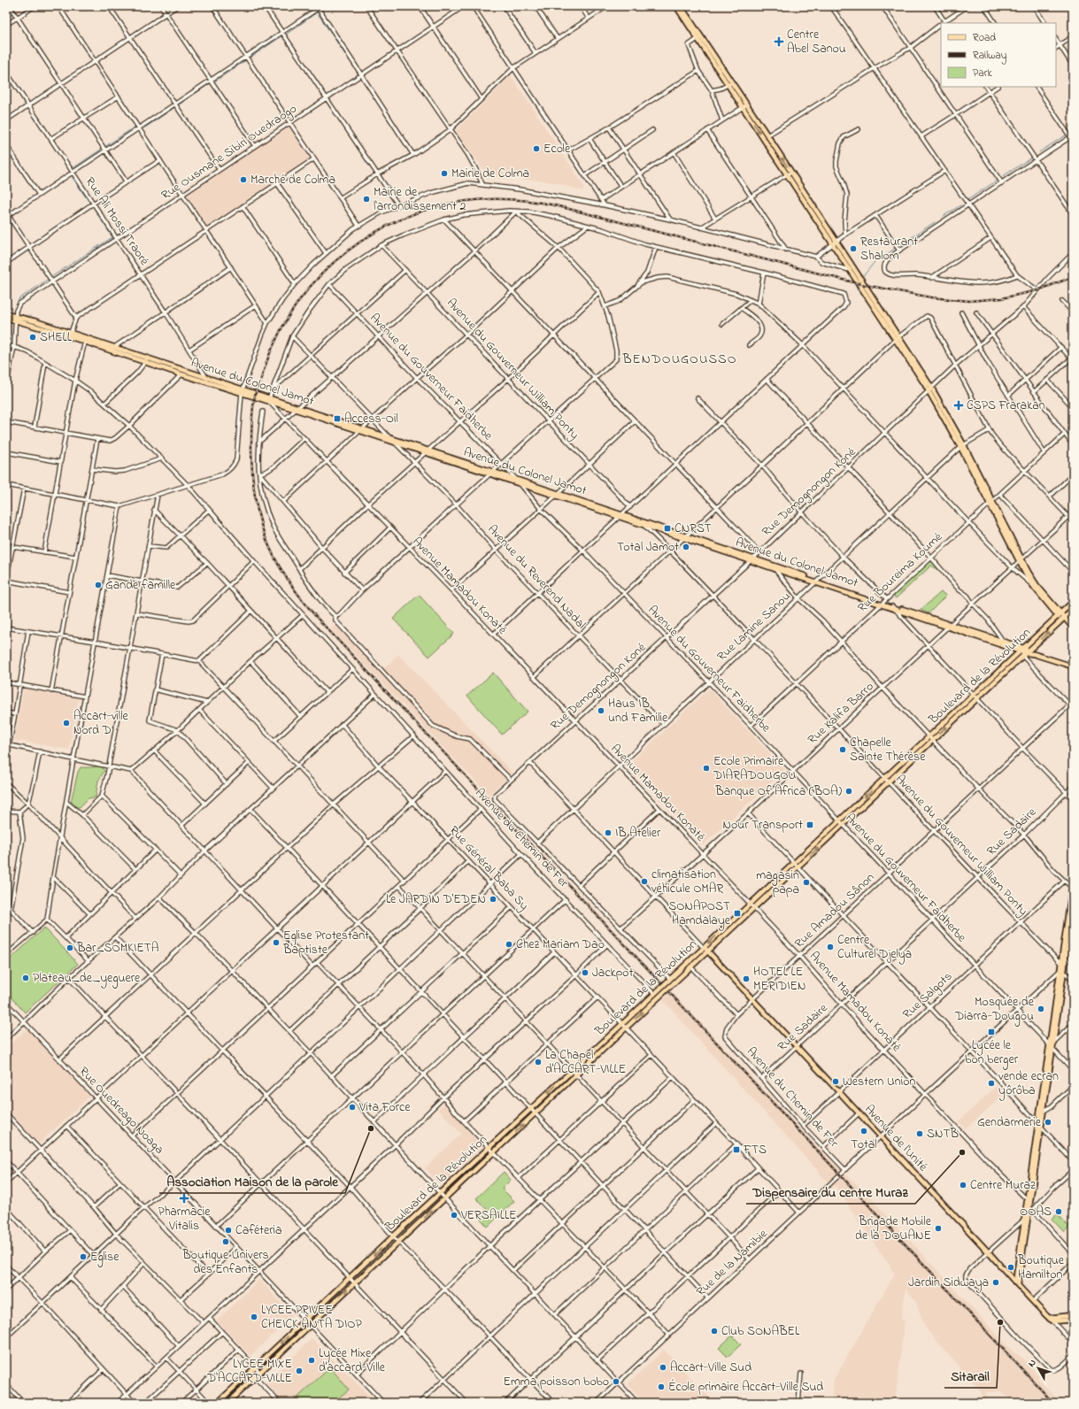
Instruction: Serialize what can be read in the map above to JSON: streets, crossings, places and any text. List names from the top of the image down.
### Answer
{
  "streets": {
    "main road": ["Avenue du Colonel Jamot", "Boulevard de la Révolution", "Avenue de l'Unité"],
    "street": [
      "Rue Ousmane Sibiri Ouedraogo",
      "Rue Ali Mossi Traoré",
      "Avenue du Gouverneur William Ponty",
      "Avenue du Gouverneur Faidherbe",
      "Rue Demognongon Koné",
      "Rue Boureima Koumé",
      "Avenue du Reverend Nadal",
      "Avenue Mamadou Konaté",
      "Rue Lamine Sanou",
      "Rue Kalifa Barro",
      "Rue Sadaire",
      "Avenue du Chemin de Fer",
      "Rue Général Baba Sy",
      "Rue Amadou Sânon",
      "Rue Salgots",
      "Rue Ouedreago Noaga",
      "Rue de la Namibie"
    ]
  },
  "crossings": [
    ["Rue Ousmane Sibiri Ouedraogo", "Rue Ali Mossi Traoré"],
    ["Rue Ousmane Sibiri Ouedraogo", "Avenue du Colonel Jamot"],
    ["Rue Ali Mossi Traoré", "Avenue du Colonel Jamot"],
    ["Avenue du Gouverneur William Ponty", "Avenue du Colonel Jamot"],
    ["Avenue du Gouverneur William Ponty", "Rue Demognongon Koné"],
    ["Avenue du Gouverneur William Ponty", "Rue Boureima Koumé"],
    ["Avenue du Gouverneur William Ponty", "Rue Lamine Sanou"],
    ["Avenue du Gouverneur William Ponty", "Boulevard de la Révolution"],
    ["Avenue du Gouverneur William Ponty", "Rue Kalifa Barro"],
    ["Avenue du Gouverneur William Ponty", "Rue Sadaire"],
    ["Avenue du Gouverneur William Ponty", "Rue Amadou Sânon"],
    ["Avenue du Gouverneur William Ponty", "Rue Salgots"],
    ["Avenue du Gouverneur Faidherbe", "Avenue du Colonel Jamot"],
    ["Avenue du Gouverneur Faidherbe", "Rue Demognongon Koné"],
    ["Avenue du Gouverneur Faidherbe", "Rue Boureima Koumé"],
    ["Avenue du Gouverneur Faidherbe", "Rue Lamine Sanou"],
    ["Avenue du Gouverneur Faidherbe", "Boulevard de la Révolution"],
    ["Avenue du Gouverneur Faidherbe", "Rue Kalifa Barro"],
    ["Avenue du Gouverneur Faidherbe", "Rue Sadaire"],
    ["Avenue du Gouverneur Faidherbe", "Rue Amadou Sânon"],
    ["Avenue du Gouverneur Faidherbe", "Rue Salgots"],
    ["Avenue du Gouverneur Faidherbe", "Rue de la Namibie"],
    ["Avenue du Colonel Jamot", "Rue Demognongon Koné"],
    ["Avenue du Colonel Jamot", "Rue Boureima Koumé"],
    ["Avenue du Colonel Jamot", "Avenue du Reverend Nadal"],
    ["Avenue du Colonel Jamot", "Avenue Mamadou Konaté"],
    ["Avenue du Colonel Jamot", "Rue Lamine Sanou"],
    ["Avenue du Colonel Jamot", "Boulevard de la Révolution"],
    ["Avenue du Colonel Jamot", "Rue Kalifa Barro"],
    ["Rue Demognongon Koné", "Avenue du Reverend Nadal"],
    ["Rue Demognongon Koné", "Avenue Mamadou Konaté"],
    ["Rue Demognongon Koné", "Avenue du Chemin de Fer"],
    ["Avenue du Reverend Nadal", "Rue Lamine Sanou"],
    ["Avenue Mamadou Konaté", "Rue Lamine Sanou"],
    ["Avenue Mamadou Konaté", "Boulevard de la Révolution"],
    ["Avenue Mamadou Konaté", "Rue Kalifa Barro"],
    ["Avenue Mamadou Konaté", "Rue Sadaire"],
    ["Avenue Mamadou Konaté", "Rue Amadou Sânon"],
    ["Avenue Mamadou Konaté", "Rue Salgots"],
    ["Avenue Mamadou Konaté", "Rue de la Namibie"],
    ["Rue Lamine Sanou", "Avenue du Chemin de Fer"],
    ["Boulevard de la Révolution", "Avenue du Chemin de Fer"],
    ["Boulevard de la Révolution", "Rue Général Baba Sy"],
    ["Boulevard de la Révolution", "Rue Ouedreago Noaga"],
    ["Boulevard de la Révolution", "Avenue de l'Unité"],
    ["Rue Kalifa Barro", "Avenue du Chemin de Fer"],
    ["Rue Sadaire", "Avenue du Chemin de Fer"],
    ["Rue Sadaire", "Avenue de l'Unité"],
    ["Avenue du Chemin de Fer", "Rue Amadou Sânon"],
    ["Avenue du Chemin de Fer", "Rue Salgots"],
    ["Avenue du Chemin de Fer", "Rue de la Namibie"],
    ["Rue Général Baba Sy", "Rue de la Namibie"],
    ["Rue Amadou Sânon", "Avenue de l'Unité"],
    ["Rue Salgots", "Avenue de l'Unité"],
    ["Avenue de l'Unité", "Rue de la Namibie"]
  ],
  "districts": ["BENDOUGOUSSO"],
  "places": {
    "health": ["Centre Abel Sanou", "CSPS Frarakan", "Pharmacie Vitalis"],
    "other": [
      "Ecole",
      "Mairie de Colma",
      "Marché de Colma",
      "Mairie de l'arrondissement 2",
      "Restaurant Shalom",
      "SHELL",
      "Total Jamot",
      "Gande famille",
      "Haus IB und Familie",
      "Accart-ville Nord D",
      "Chapelle Sainte Thérèse",
      "Ecole Primaire DIARADOUGOU",
      "Banque Of Africa (BOA)",
      "IB Atelier",
      "climatisation véhicule OMAR",
      "magasin papa",
      "Le JARDIN D'EDEN",
      "Eglise Protestant Baptiste",
      "Chez Mariam Dao",
      "Centre Culturel Djelya",
      "Bar_SOMKIETA",
      "Jackpot",
      "Plateau_de_yeguere",
      "HOTEL LE MERIDIEN",
      "Mosquée de Diarra-Dougou",
      "La Chapel d'ACCART-VILLE",
      "Western Union",
      "vende ecran yôrôba",
      "Vita Force",
      "Gendarmerie",
      "Association Maison de la parole",
      "Total",
      "SNTB",
      "Dispensaire du centre Muraz",
      "Centre Muraz",
      "OOAS",
      "VERSAILLE",
      "Brigade Mobile de la DOUANE",
      "Caféteria",
      "Boutique Univers des Enfants",
      "Eglise",
      "Boutique Hamilton",
      "Jardin Sidwaya",
      "LYCEE PRIVEE CHEICK ANTA DIOP",
      "Sitarail",
      "Club SONABEL",
      "Lycée Mixe d'accard-Ville",
      "Accart-Ville Sud",
      "LYCEE MIXE D'ACCARD-VILLE",
      "Emma poisson bobo",
      "École primaire Accart-Ville Sud"
    ],
    "transit": [
      "Access-Oil",
      "CNRST",
      "Nour Transport",
      "SONAPOST Hamdalaye",
      "Lycée le bon berger",
      "FTS"
    ]
  },
  "legend": ["Road", "Railway", "Park"],
  "north": "top left"
}
